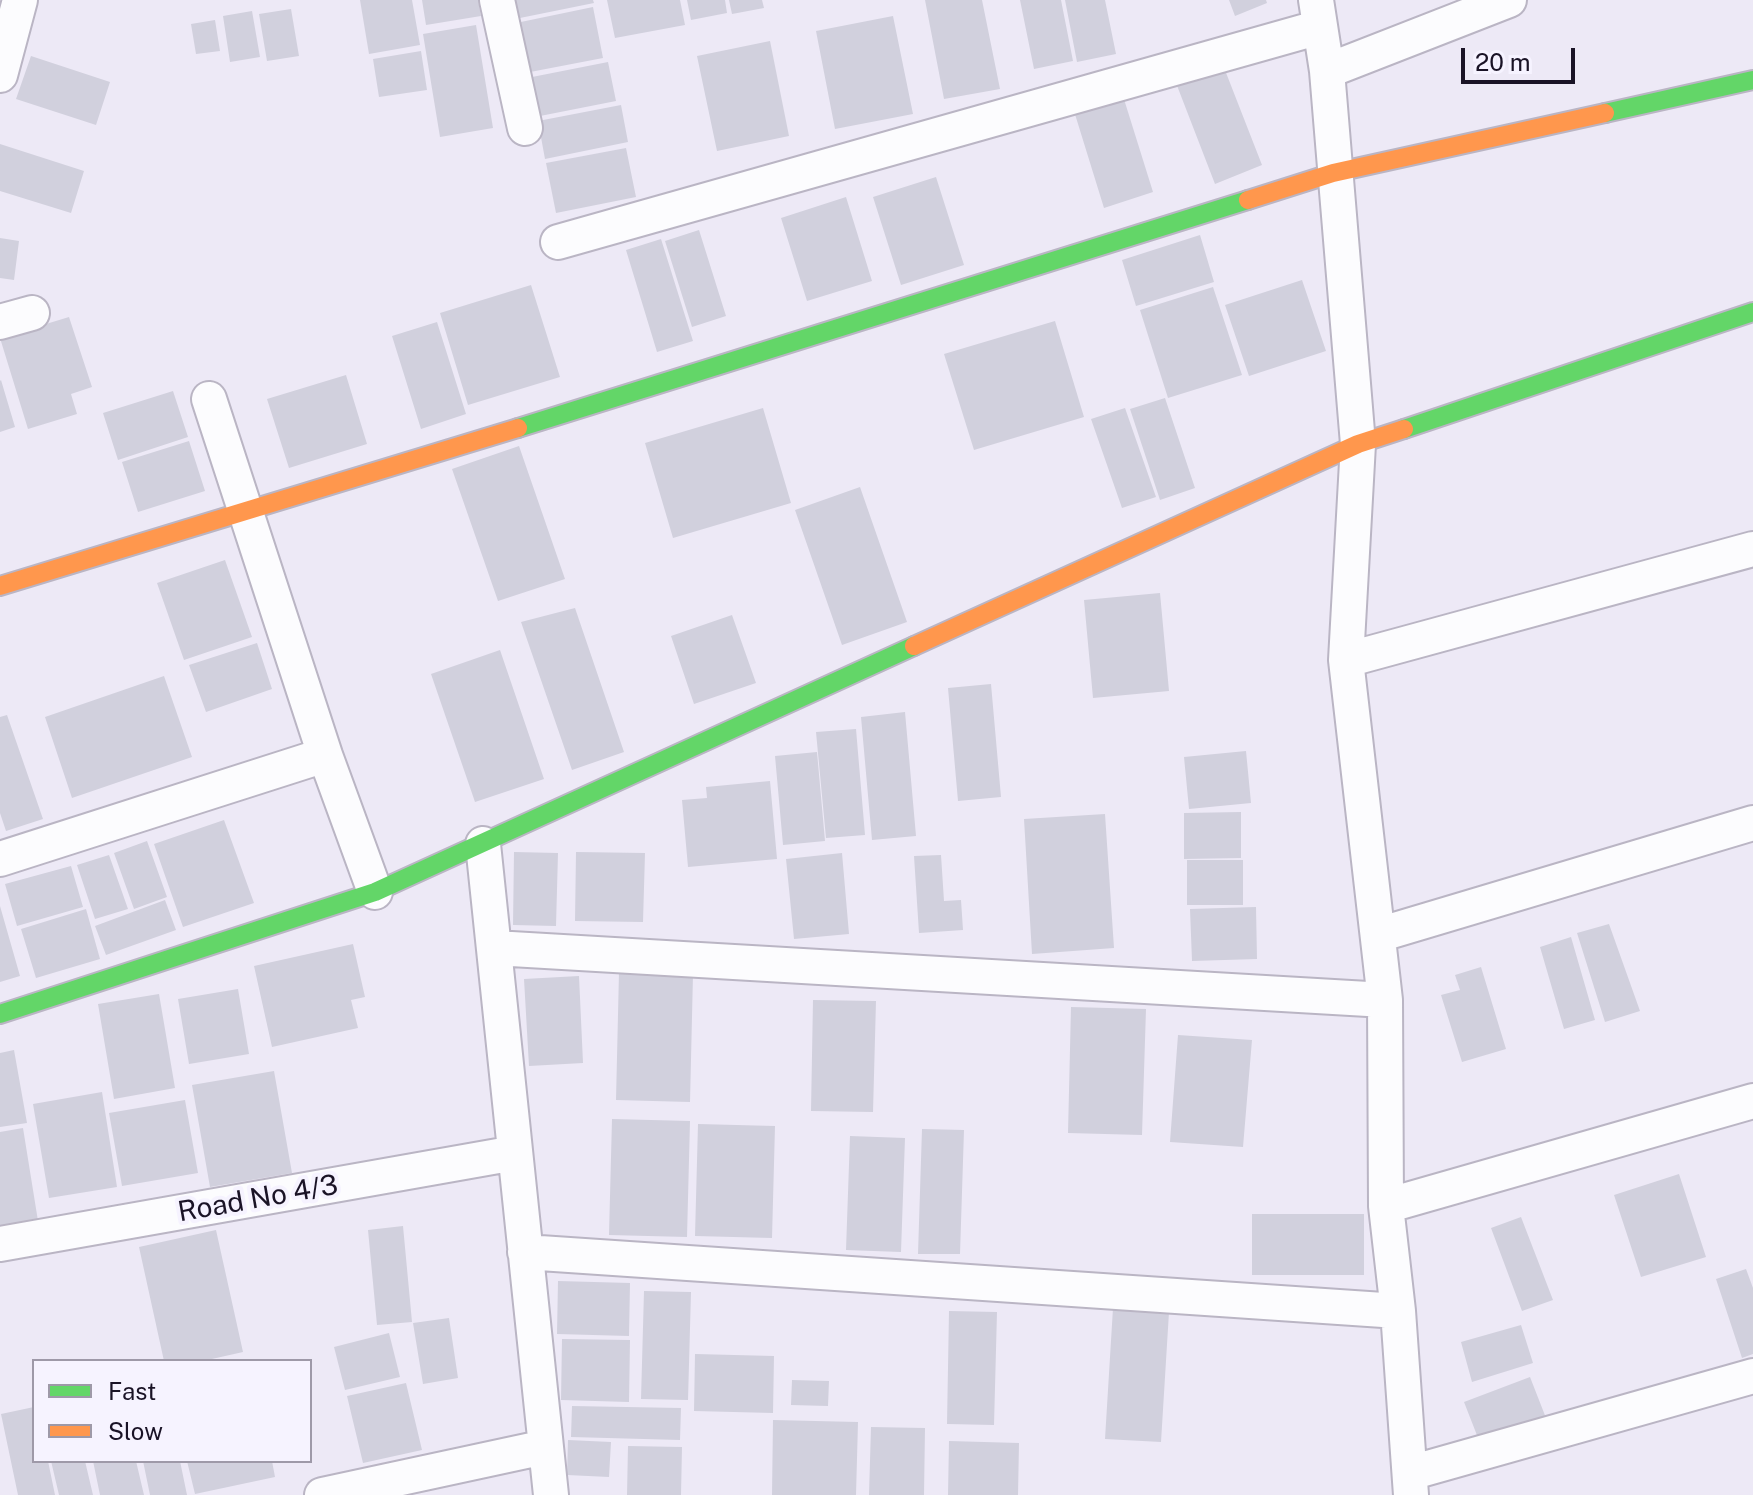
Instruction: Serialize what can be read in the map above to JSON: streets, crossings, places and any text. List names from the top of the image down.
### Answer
{
  "streets": {
    "street": ["Road No 4/3"]
  },
  "legend": ["Fast", "Slow"],
  "scale_bar": "20 m"
}
